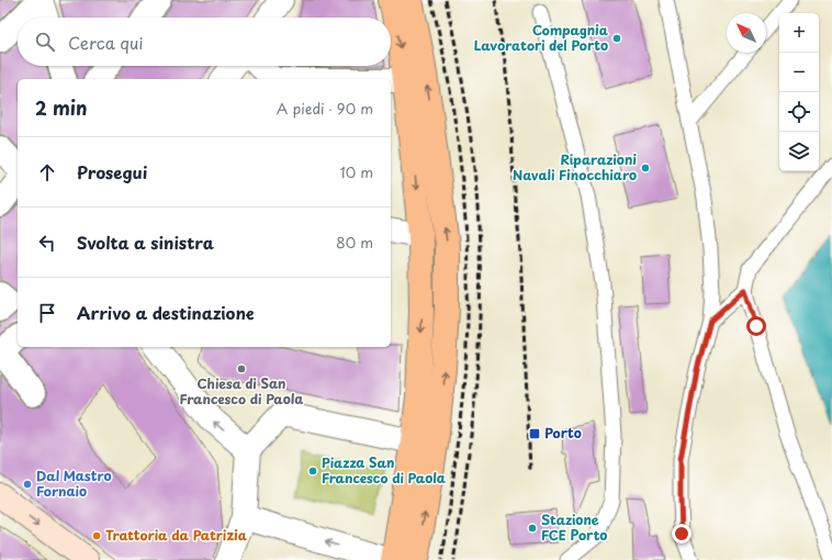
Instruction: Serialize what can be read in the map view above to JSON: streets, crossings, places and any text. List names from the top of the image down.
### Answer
{
  "places": {
    "other": [
      "Compagnia Lavoratori del Porto",
      "Riparazioni Navali Finocchiaro",
      "Chiesa di San Francesco di Paola",
      "Piazza San Francesco di Paola",
      "Dal Mastro Fornaio",
      "Stazione FCE Porto",
      "Trattoria da Patrizia"
    ],
    "transit": ["Porto"]
  },
  "north": "top left",
  "page": {
    "map_buttons": ["+", "−"],
    "search": "Cerca qui",
    "heading": ["2 min", "A piedi · 90 m"],
    "list": [
      ["Prosegui", "10 m"],
      ["Svolta a sinistra", "80 m"],
      "Arrivo a destinazione"
    ]
  }
}
